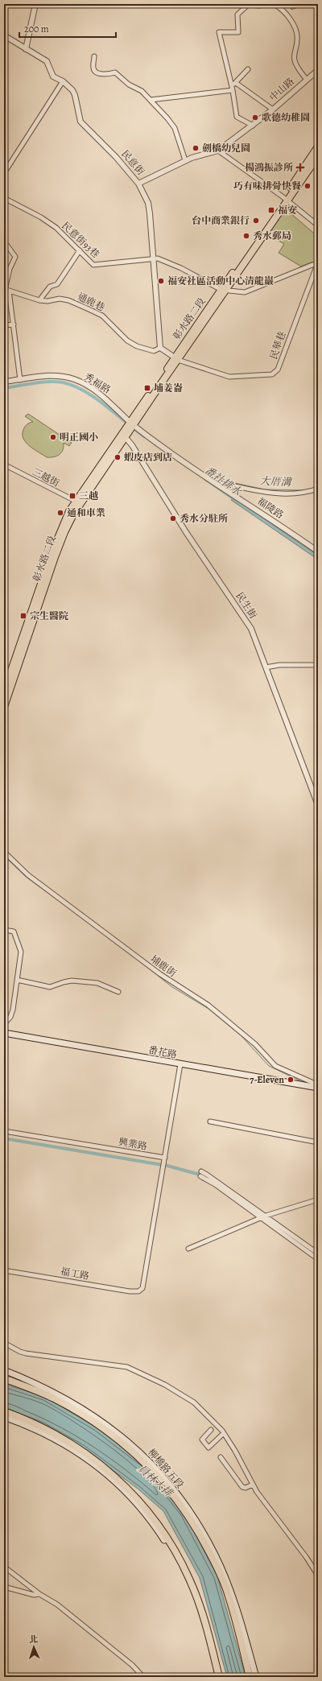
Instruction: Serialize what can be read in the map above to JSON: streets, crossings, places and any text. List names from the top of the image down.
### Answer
{
  "streets": {
    "main road": ["彰水路二段", "番花路", "柳橋路五段"],
    "street": [
      "中山路",
      "民意街",
      "民意街93巷",
      "通鹿巷",
      "民華巷",
      "秀福路",
      "三越街",
      "福陵路",
      "民生街",
      "埔鹿街",
      "興業路",
      "福工路"
    ]
  },
  "crossings": [
    ["中山路", "民意街"],
    ["民意街", "民意街93巷"],
    ["民意街", "通鹿巷"],
    ["民意街93巷", "彰水路二段"],
    ["彰水路二段", "民華巷"],
    ["彰水路二段", "秀福路"],
    ["彰水路二段", "三越街"],
    ["彰水路二段", "福陵路"],
    ["彰水路二段", "民生街"],
    ["秀福路", "福陵路"],
    ["埔鹿街", "番花路"],
    ["興業路", "福工路"]
  ],
  "water": ["番社排水", "大厝溝", "員林大排"],
  "places": {
    "other": [
      "歌德幼稚園",
      "劍橋幼兒園",
      "巧有味排骨快餐",
      "台中商業銀行",
      "秀水郵局",
      "福安社區活動中心清龍巖",
      "明正國小",
      "蝦皮店到店",
      "通和車業",
      "秀水分駐所",
      "7-Eleven"
    ],
    "health": ["楊鴻振診所"],
    "transit": [
      "福安",
      "埔姜崙",
      "三越",
      "宗生醫院"
    ]
  },
  "scale_bar": "200 m",
  "north": "top"
}
